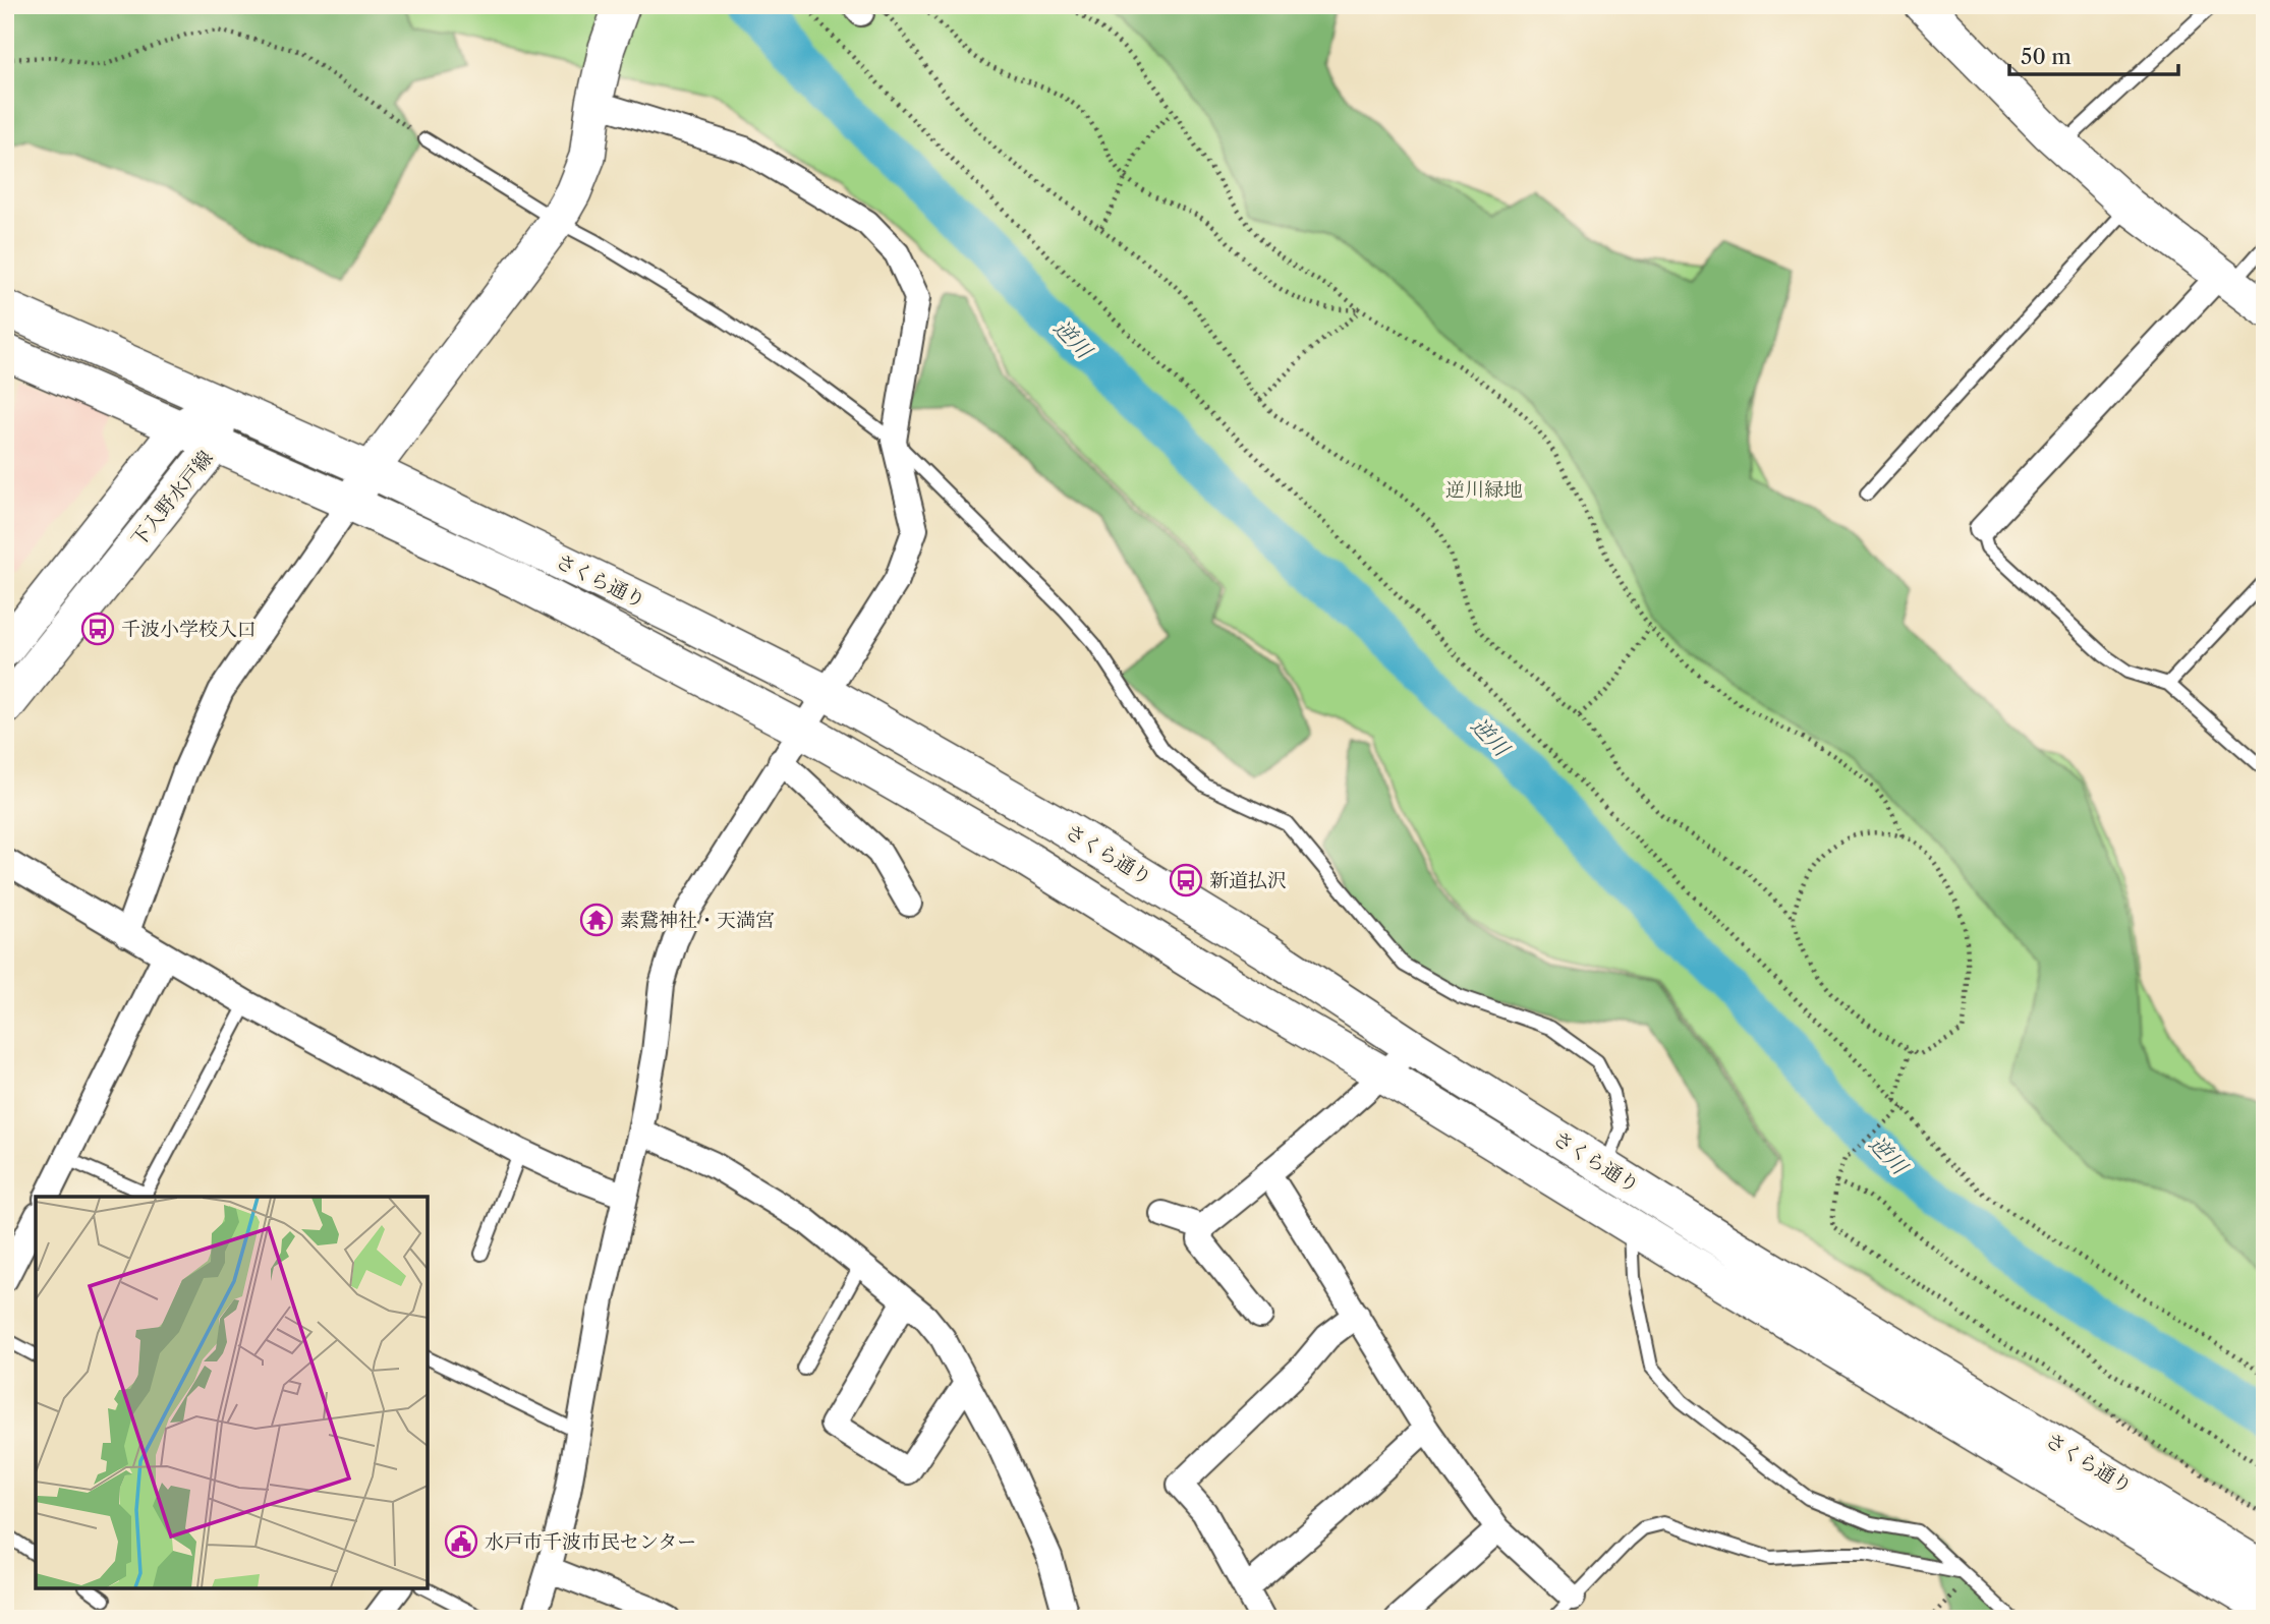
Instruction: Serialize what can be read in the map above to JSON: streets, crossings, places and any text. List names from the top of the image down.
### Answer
{
  "streets": {
    "street": ["下入野水戸線", "さくら通り"]
  },
  "crossings": [
    ["下入野水戸線", "さくら通り"]
  ],
  "water": ["逆川"],
  "parks": ["逆川緑地"],
  "places": {
    "bus stop": ["千波小学校入口", "新道払沢"],
    "temple": ["素鵞神社・天満宮"],
    "public building": ["水戸市千波市民センター"]
  },
  "scale_bar": "50 m"
}
